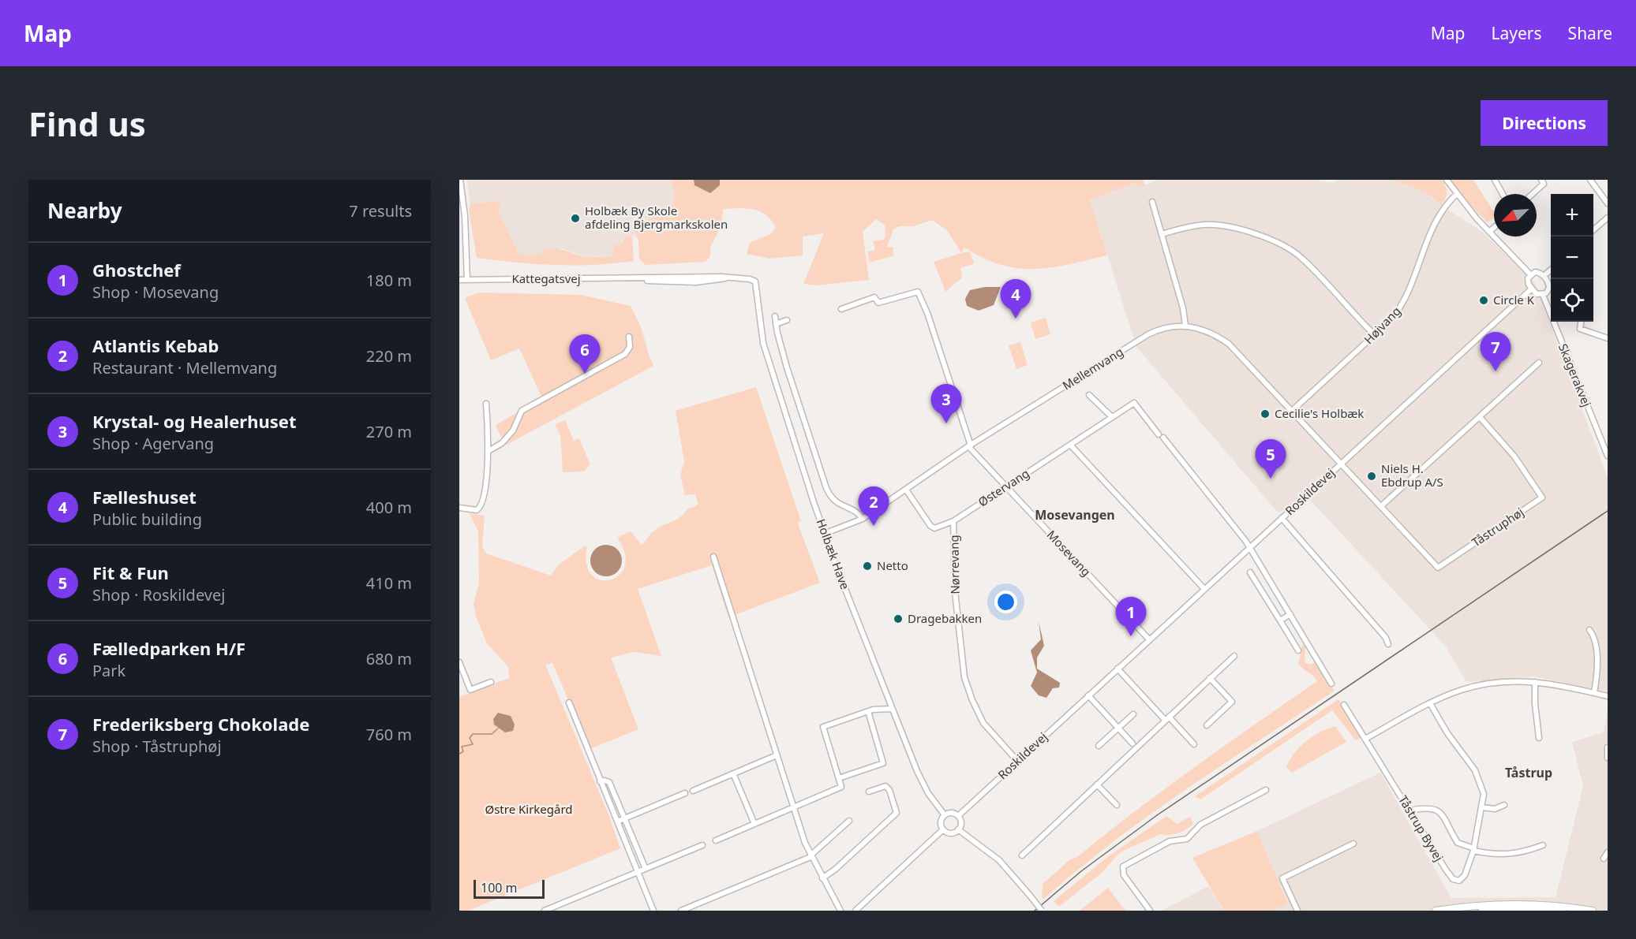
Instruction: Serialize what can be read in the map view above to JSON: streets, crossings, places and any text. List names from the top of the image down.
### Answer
{
  "streets": {
    "street": [
      "Kattegatsvej",
      "Højvang",
      "Mellemvang",
      "Skagerakvej",
      "Østervang",
      "Roskildevej",
      "Tåstruphøj",
      "Mosevang",
      "Holbæk Have",
      "Nørrevang",
      "Tåstrup Byvej"
    ]
  },
  "crossings": [
    ["Kattegatsvej", "Holbæk Have"],
    ["Højvang", "Mellemvang"],
    ["Mellemvang", "Østervang"],
    ["Mellemvang", "Roskildevej"],
    ["Mellemvang", "Tåstruphøj"],
    ["Mellemvang", "Mosevang"],
    ["Mellemvang", "Holbæk Have"],
    ["Skagerakvej", "Roskildevej"],
    ["Østervang", "Roskildevej"],
    ["Østervang", "Mosevang"],
    ["Østervang", "Nørrevang"],
    ["Roskildevej", "Tåstruphøj"],
    ["Roskildevej", "Mosevang"],
    ["Roskildevej", "Holbæk Have"],
    ["Roskildevej", "Nørrevang"]
  ],
  "districts": ["Mosevangen", "Tåstrup"],
  "parks": ["Østre Kirkegård"],
  "places": [
    "Holbæk By Skole afdeling Bjergmarkskolen",
    "Circle K",
    "Cecilie's Holbæk",
    "Niels H. Ebdrup A/S",
    "Netto",
    "Dragebakken"
  ],
  "scale_bar": "100 m",
  "north": "bottom left",
  "page": {
    "header": "Map",
    "nav": ["Map", "Layers", "Share"],
    "buttons": "Directions",
    "title": "Find us",
    "heading": ["Nearby", "7 results"],
    "map_buttons": ["+", "−"],
    "list": [
      {
        "mark": "1",
        "name": "Ghostchef",
        "note": "Shop · Mosevang",
        "value": "180 m"
      },
      {
        "mark": "2",
        "name": "Atlantis Kebab",
        "note": "Restaurant · Mellemvang",
        "value": "220 m"
      },
      {
        "mark": "3",
        "name": "Krystal- og Healerhuset",
        "note": "Shop · Agervang",
        "value": "270 m"
      },
      {
        "mark": "4",
        "name": "Fælleshuset",
        "note": "Public building",
        "value": "400 m"
      },
      {
        "mark": "5",
        "name": "Fit & Fun",
        "note": "Shop · Roskildevej",
        "value": "410 m"
      },
      {
        "mark": "6",
        "name": "Fælledparken H/F",
        "note": "Park",
        "value": "680 m"
      },
      {
        "mark": "7",
        "name": "Frederiksberg Chokolade",
        "note": "Shop · Tåstruphøj",
        "value": "760 m"
      }
    ],
    "pins": [
      "4",
      "7",
      "6",
      "3",
      "5",
      "2",
      "1"
    ],
    "scale": "100 m"
  }
}
